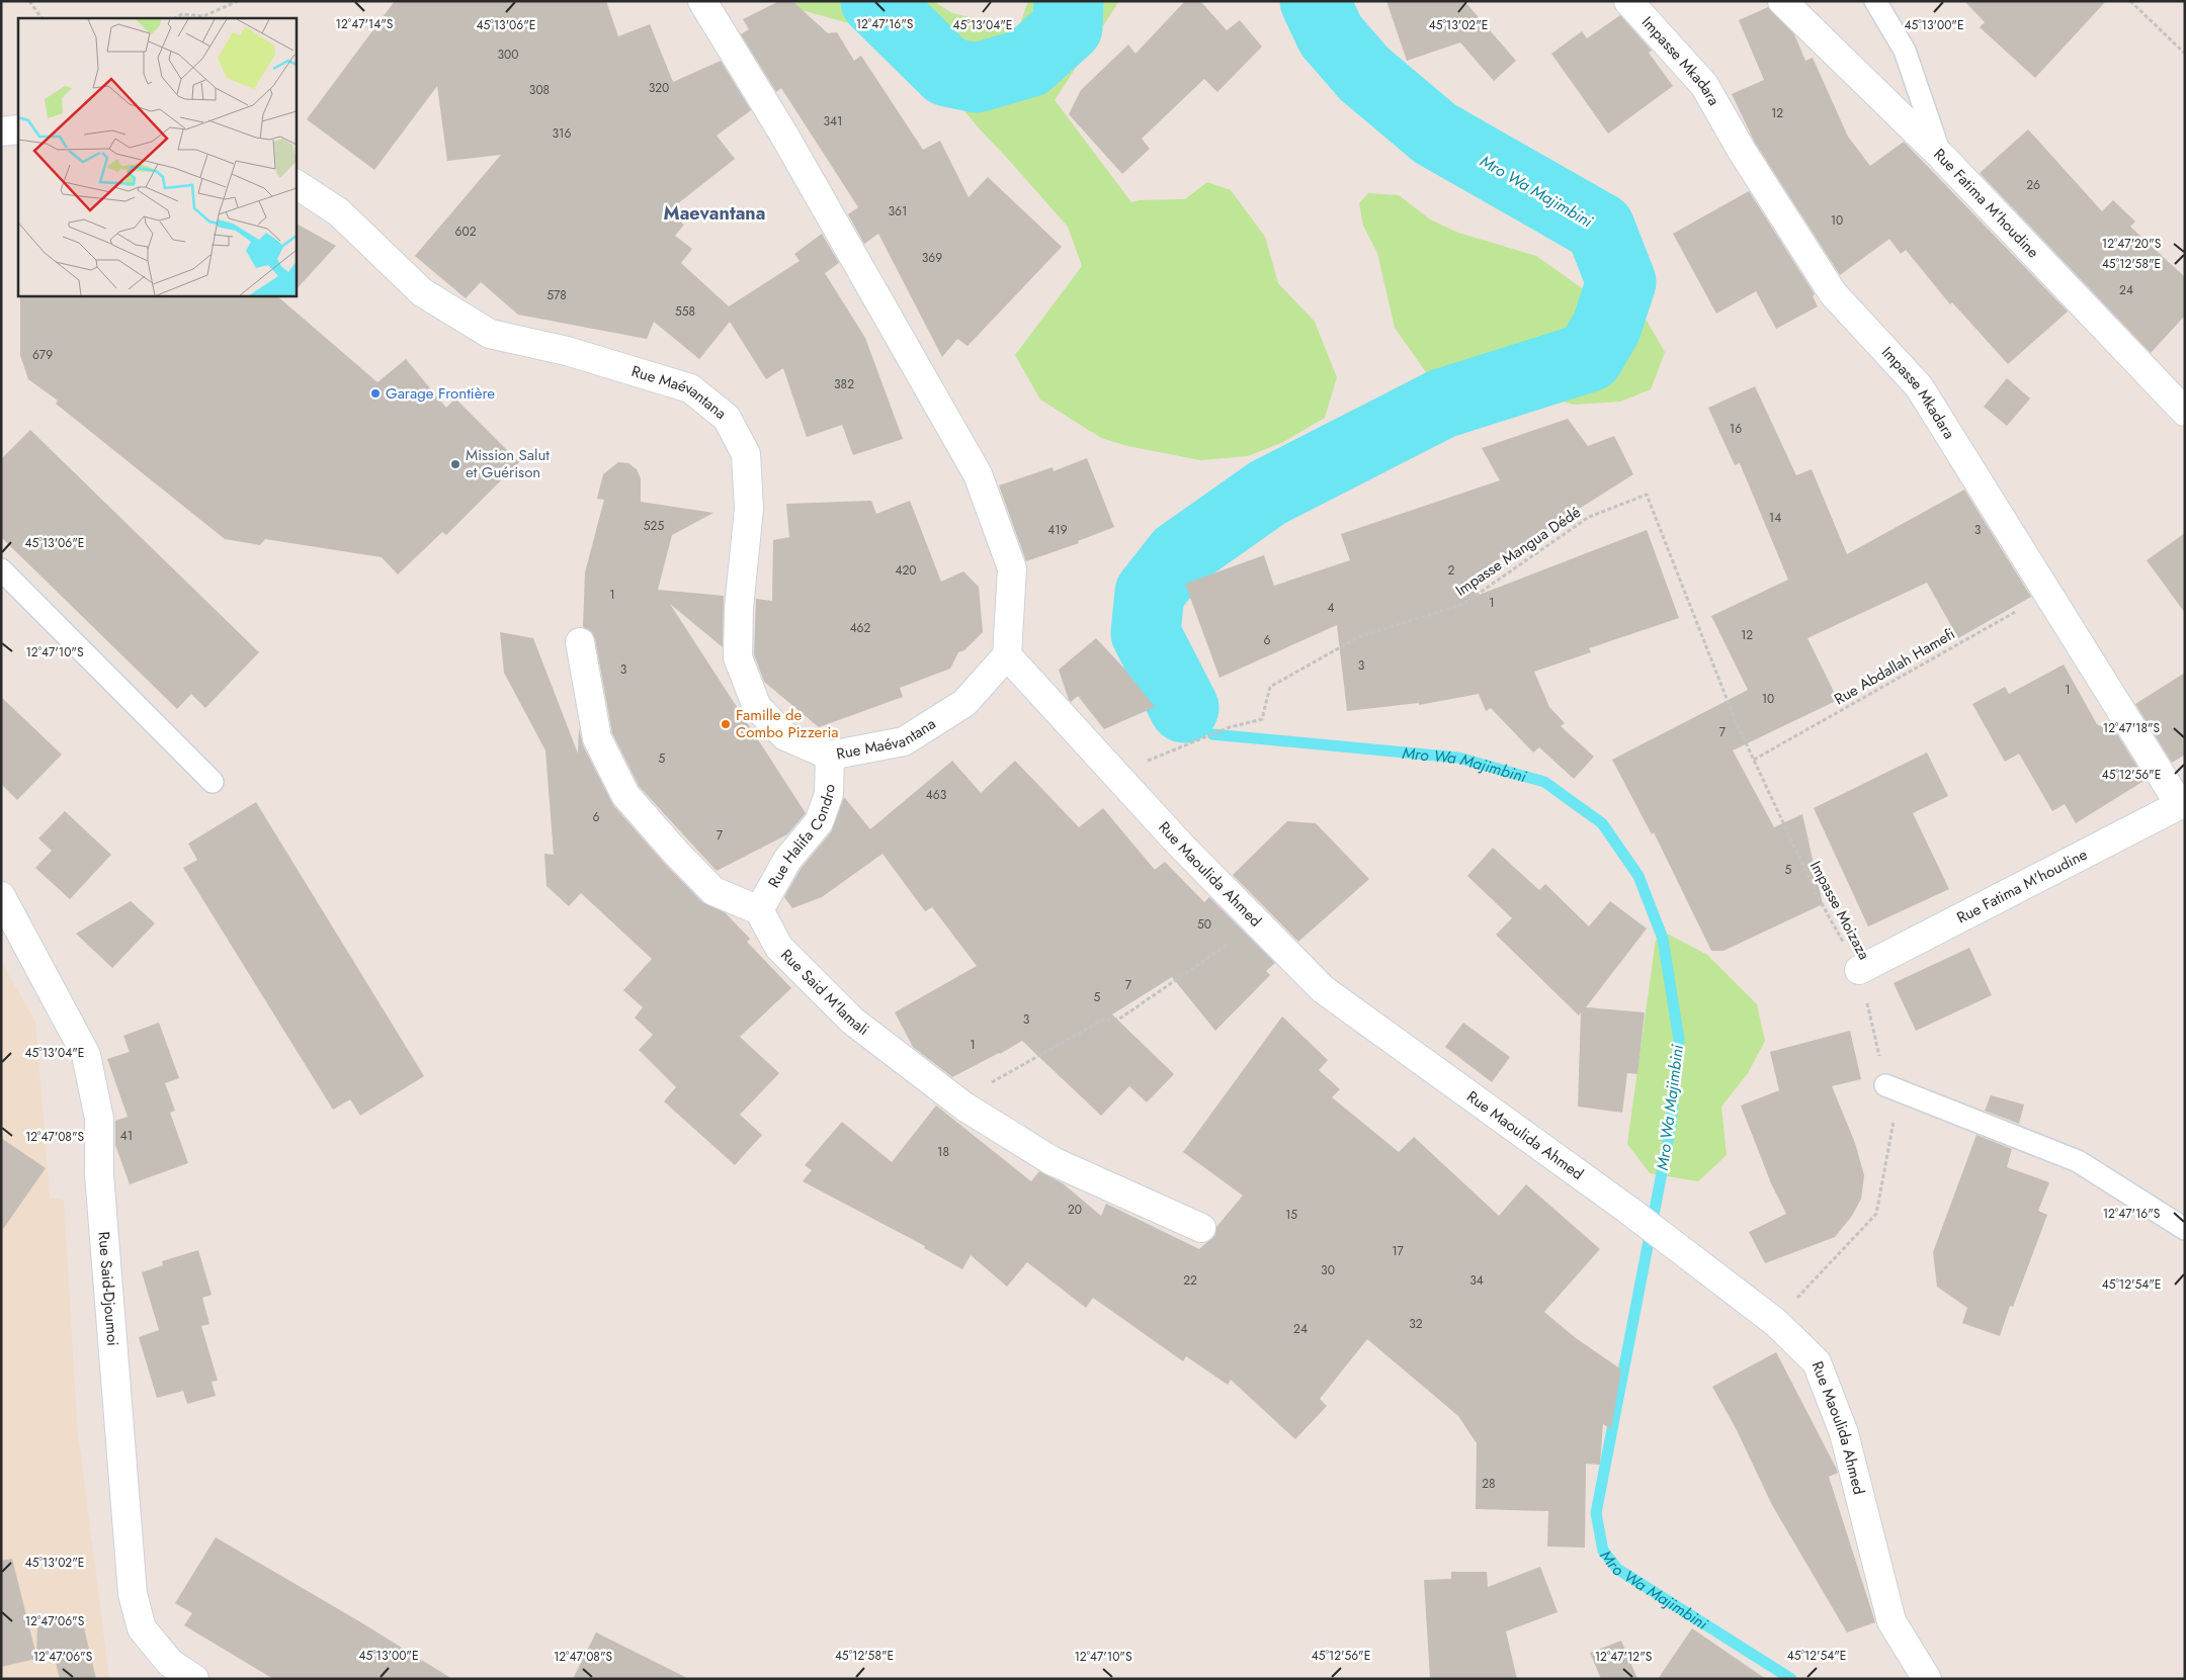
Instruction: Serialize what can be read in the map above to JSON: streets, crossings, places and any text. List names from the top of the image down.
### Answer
{
  "streets": {
    "street": [
      "Impasse Mkadara",
      "Rue Fatima M'houdine",
      "Rue Maévantana",
      "Rue Halifa Condro",
      "Rue Maoulida Ahmed",
      "Rue Said M'lamali",
      "Rue Said-Djoumoi"
    ],
    "path": ["Impasse Mangua Dédé", "Rue Abdallah Hamefi", "Impasse Moizaza"]
  },
  "crossings": [
    ["Impasse Mkadara", "Rue Fatima M'houdine"],
    ["Impasse Mkadara", "Rue Abdallah Hamefi"],
    ["Rue Fatima M'houdine", "Impasse Moizaza"],
    ["Rue Maévantana", "Rue Halifa Condro"],
    ["Rue Maévantana", "Rue Maoulida Ahmed"],
    ["Impasse Mangua Dédé", "Rue Maoulida Ahmed"],
    ["Impasse Mangua Dédé", "Impasse Moizaza"],
    ["Rue Abdallah Hamefi", "Impasse Moizaza"],
    ["Rue Halifa Condro", "Rue Said M'lamali"],
    ["Rue Maoulida Ahmed", "Impasse Moizaza"]
  ],
  "districts": ["Maevantana"],
  "water": ["Mro Wa Majimbini"],
  "places": ["Garage Frontière", "Mission Salut et Guérison", "Famille de Combo Pizzeria"],
  "house_numbers": [
    "300",
    "320",
    "308",
    "12",
    "341",
    "316",
    "26",
    "361",
    "10",
    "602",
    "369",
    "24",
    "578",
    "558",
    "679",
    "382",
    "16",
    "14",
    "525",
    "419",
    "3",
    "420",
    "2",
    "1",
    "1",
    "4",
    "462",
    "12",
    "6",
    "3",
    "3",
    "1",
    "10",
    "7",
    "5",
    "463",
    "6",
    "7",
    "5",
    "50",
    "7",
    "5",
    "3",
    "1",
    "41",
    "18",
    "20",
    "15",
    "17",
    "30",
    "22",
    "34",
    "32",
    "24",
    "28"
  ],
  "coordinates": [
    "12°47'14\"S",
    "12°47'16\"S",
    "45°13'06\"E",
    "45°13'04\"E",
    "45°13'02\"E",
    "45°13'00\"E",
    "12°47'20\"S",
    "45°12'58\"E",
    "12°47'10\"S",
    "12°47'18\"S",
    "45°12'56\"E",
    "12°47'08\"S",
    "45°12'54\"E",
    "12°47'06\"S",
    "12°47'12\"S"
  ]
}
